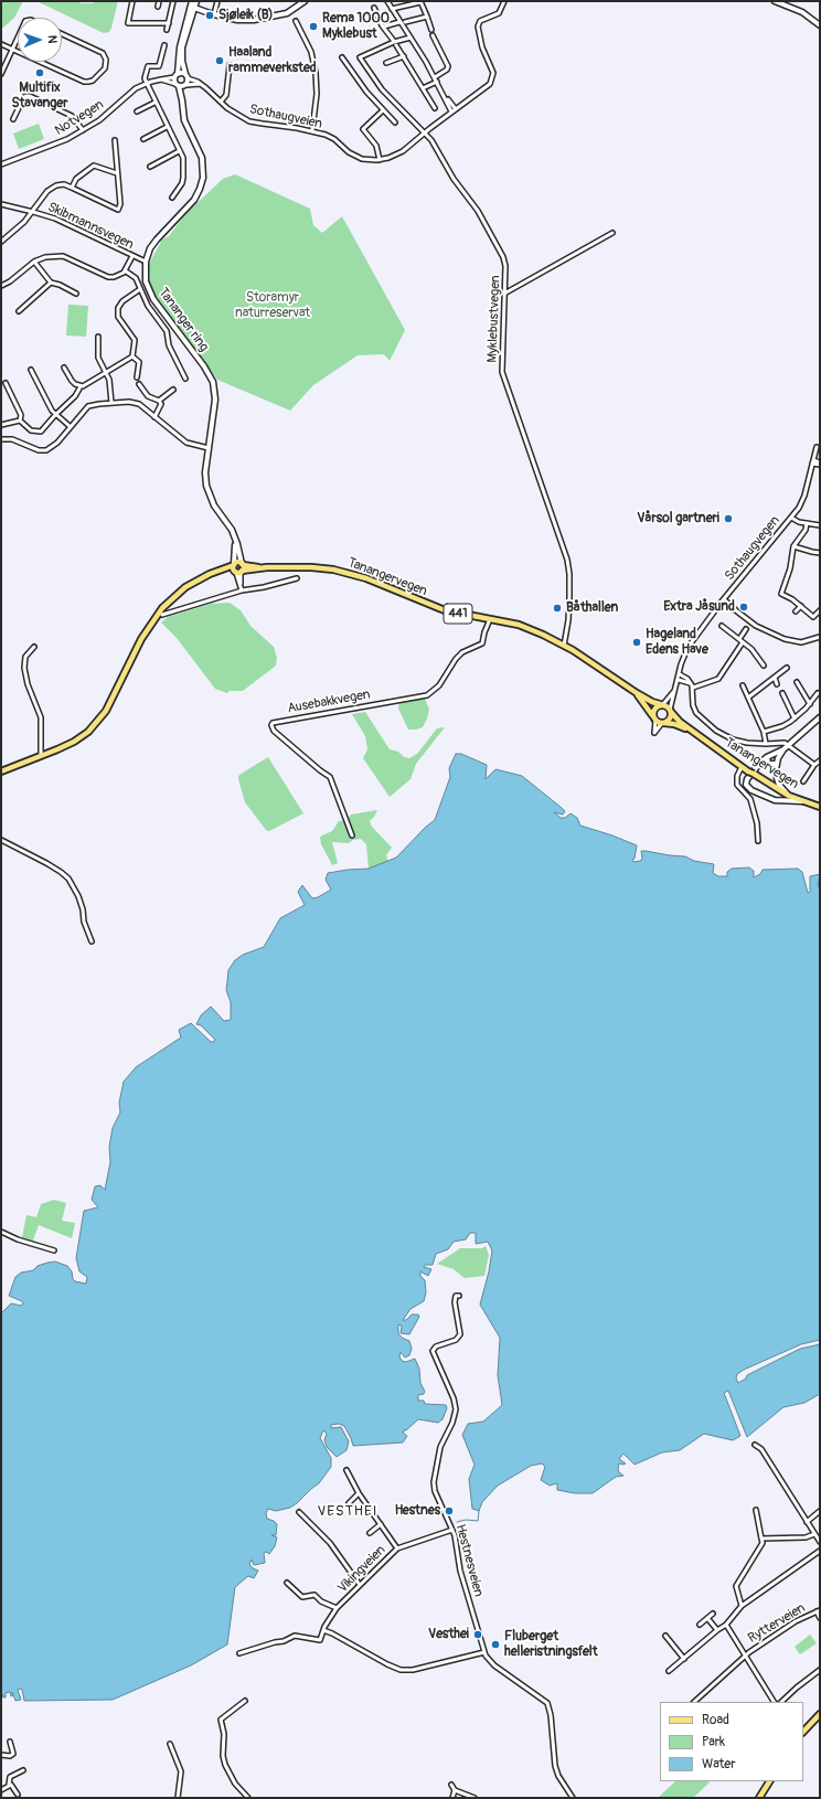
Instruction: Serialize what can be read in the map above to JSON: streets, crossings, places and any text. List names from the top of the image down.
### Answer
{
  "streets": {
    "main road": ["Tananger ring", "Tanangervegen", "441"],
    "street": [
      "Sothaugveien",
      "Notvegen",
      "Skibmannsvegen",
      "Myklebustvegen",
      "Sothaugvegen",
      "Ausebakkvegen",
      "Hestnesveien",
      "Vikingveien",
      "Rytterveien"
    ]
  },
  "crossings": [
    ["Sothaugveien", "Myklebustvegen"],
    ["Sothaugveien", "Tananger ring"],
    ["Notvegen", "Tananger ring"],
    ["Skibmannsvegen", "Tananger ring"],
    ["Myklebustvegen", "Tanangervegen"],
    ["Tananger ring", "Tanangervegen"],
    ["Tananger ring", "441"],
    ["Sothaugvegen", "Tanangervegen"],
    ["Sothaugvegen", "441"],
    ["Tanangervegen", "441"],
    ["Tanangervegen", "Ausebakkvegen"],
    ["Hestnesveien", "Vikingveien"]
  ],
  "districts": ["VESTHEI"],
  "parks": ["Storamyr naturreservat"],
  "places": [
    "Sjøleik (B)",
    "Rema 1000 Myklebust",
    "Haaland rammeverksted",
    "Multifix Stavanger",
    "Vårsol gartneri",
    "Extra Jåsund",
    "Båthallen",
    "Hageland Edens Have",
    "Hestnes",
    "Vesthei",
    "Fluberget helleristningsfelt"
  ],
  "legend": ["Road", "Park", "Water"],
  "north": "right"
}
